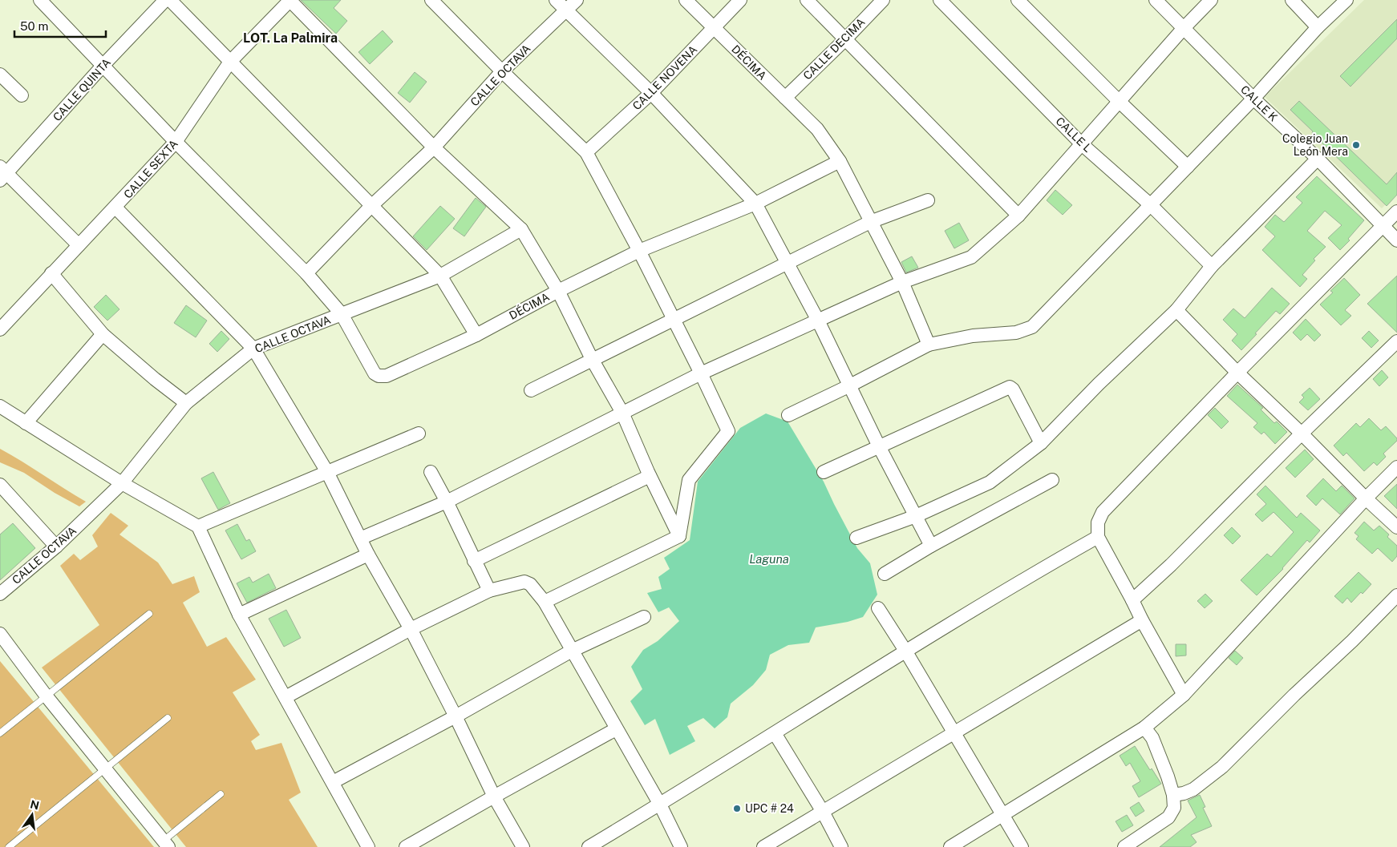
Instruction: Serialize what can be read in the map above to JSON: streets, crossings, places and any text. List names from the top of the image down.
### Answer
{
  "streets": {
    "street": [
      "CALLE DECIMA",
      "DÉCIMA",
      "CALLE OCTAVA",
      "CALLE NOVENA",
      "CALLE QUINTA",
      "CALLE K",
      "CALLE L",
      "CALLE SEXTA"
    ]
  },
  "crossings": [
    ["CALLE DECIMA", "DÉCIMA"],
    ["DÉCIMA", "CALLE OCTAVA"],
    ["DÉCIMA", "CALLE NOVENA"]
  ],
  "districts": ["LOT. La Palmira"],
  "water": ["Laguna"],
  "places": ["Colegio Juan León Mera", "UPC # 24"],
  "scale_bar": "50 m",
  "north": "top"
}
